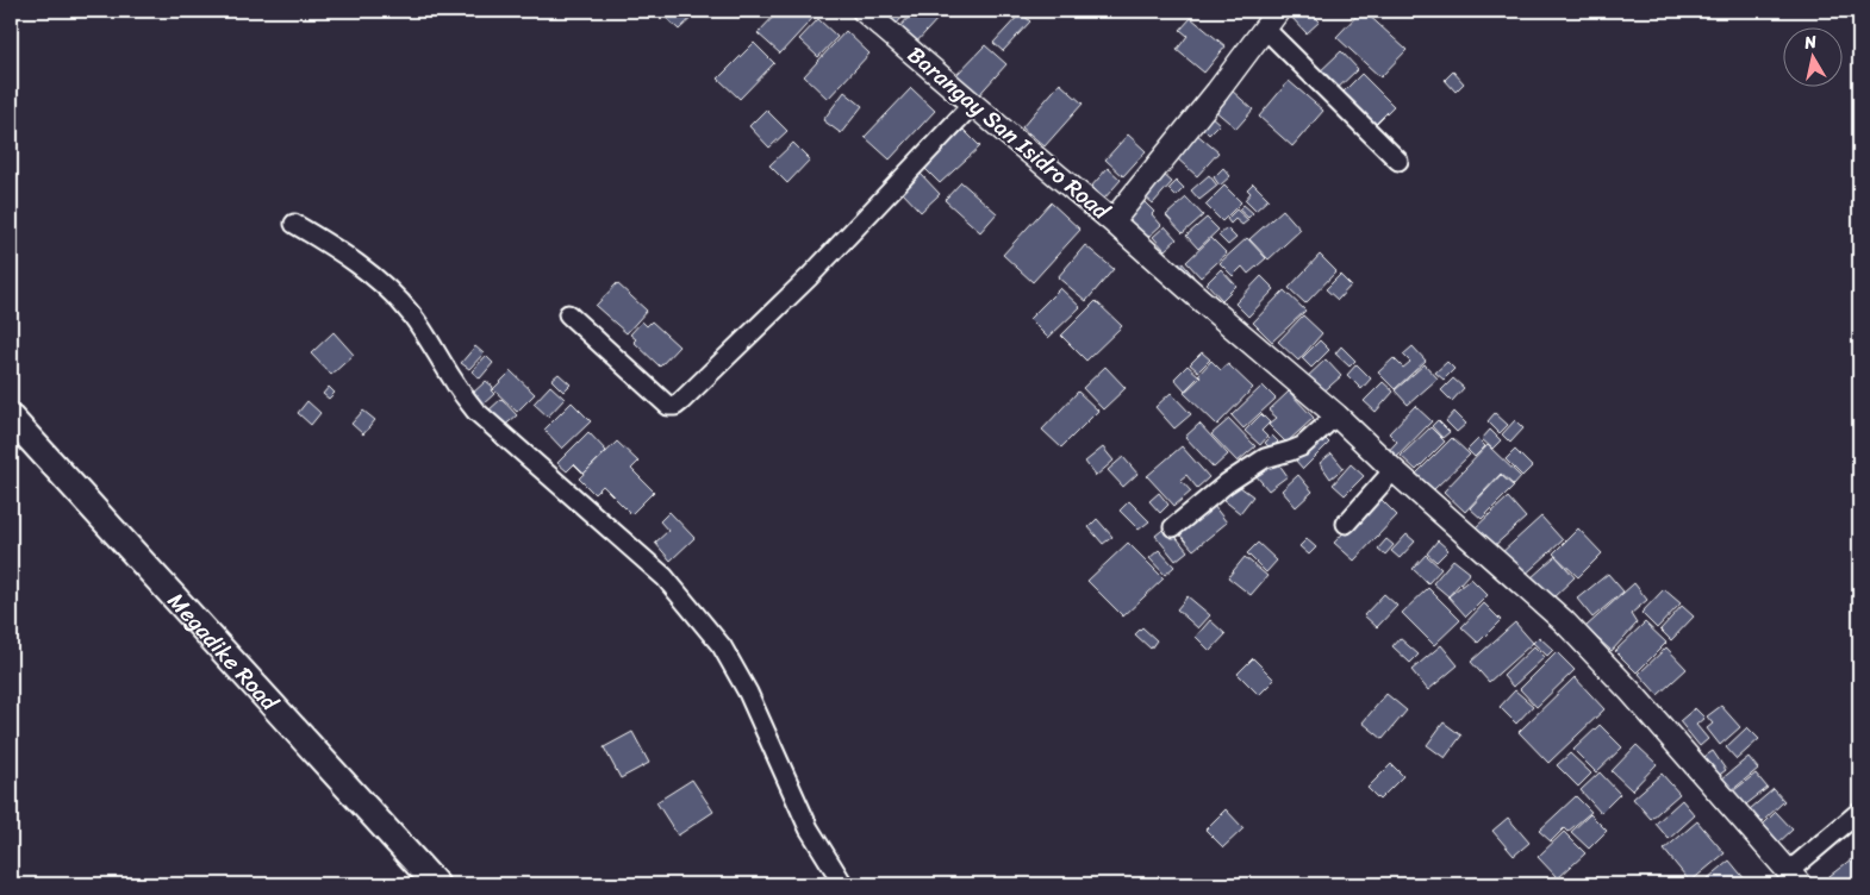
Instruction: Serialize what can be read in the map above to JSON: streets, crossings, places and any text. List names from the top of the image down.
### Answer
{
  "streets": {
    "main road": ["Megadike Road"],
    "street": ["Barangay San Isidro Road"]
  },
  "north": "top"
}
